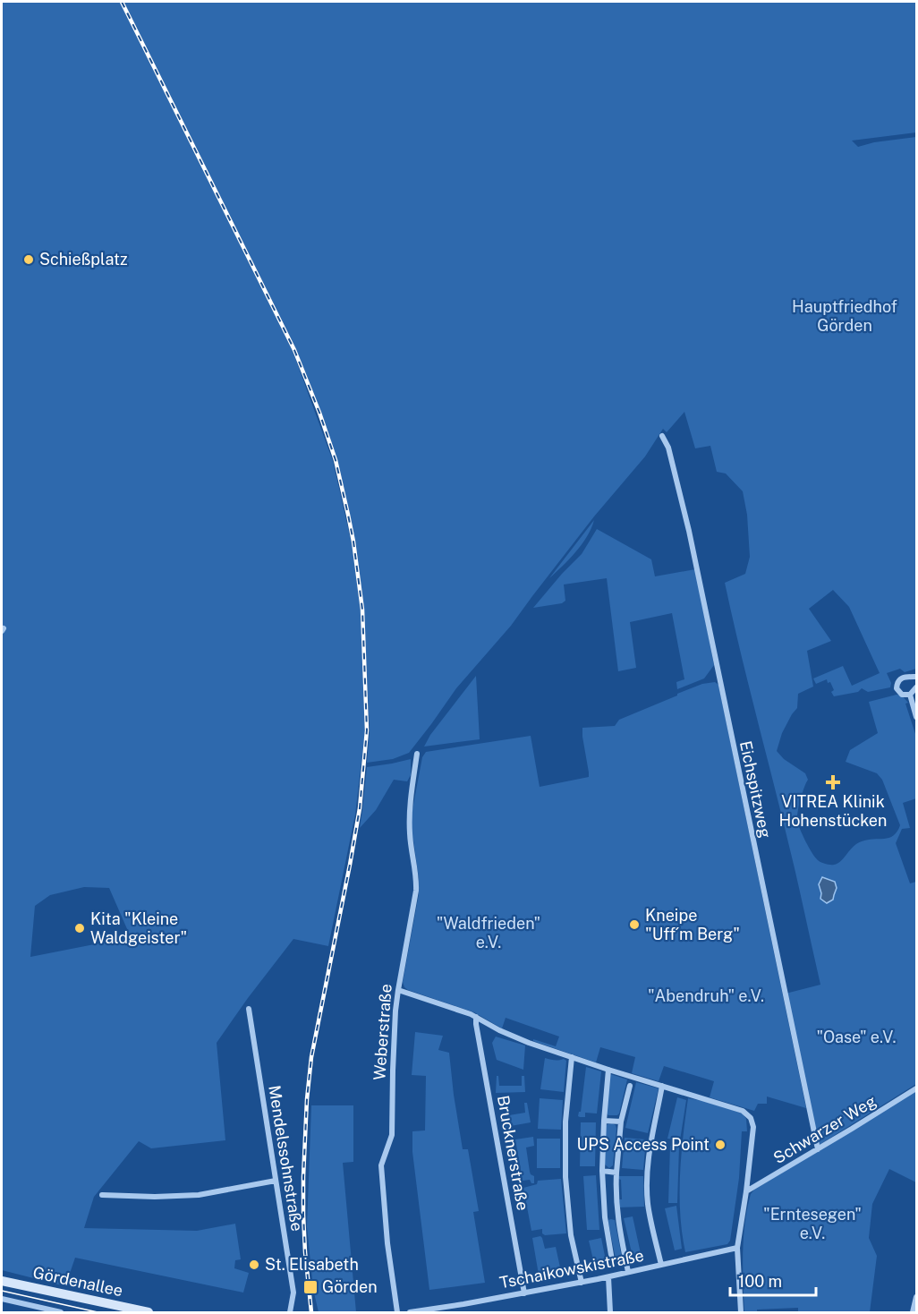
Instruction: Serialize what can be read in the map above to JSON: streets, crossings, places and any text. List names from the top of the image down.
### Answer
{
  "streets": {
    "street": [
      "Eichspitzweg",
      "Weberstraße",
      "Schwarzer Weg",
      "Brucknerstraße",
      "Mendelssohnstraße",
      "Tschaikowskistraße",
      "Gördenallee"
    ]
  },
  "crossings": [
    ["Eichspitzweg", "Schwarzer Weg"],
    ["Brucknerstraße", "Tschaikowskistraße"]
  ],
  "parks": [
    "Hauptfriedhof Görden",
    "\"Waldfrieden\" e.V.",
    "\"Abendruh\" e.V.",
    "\"Oase\" e.V.",
    "\"Erntesegen\" e.V."
  ],
  "places": {
    "other": [
      "Schießplatz",
      "Kneipe \"Uff´m Berg\"",
      "Kita \"Kleine Waldgeister\"",
      "UPS Access Point",
      "St. Elisabeth"
    ],
    "health": ["VITREA Klinik Hohenstücken"],
    "transit": ["Görden"]
  },
  "scale_bar": "100 m"
}
